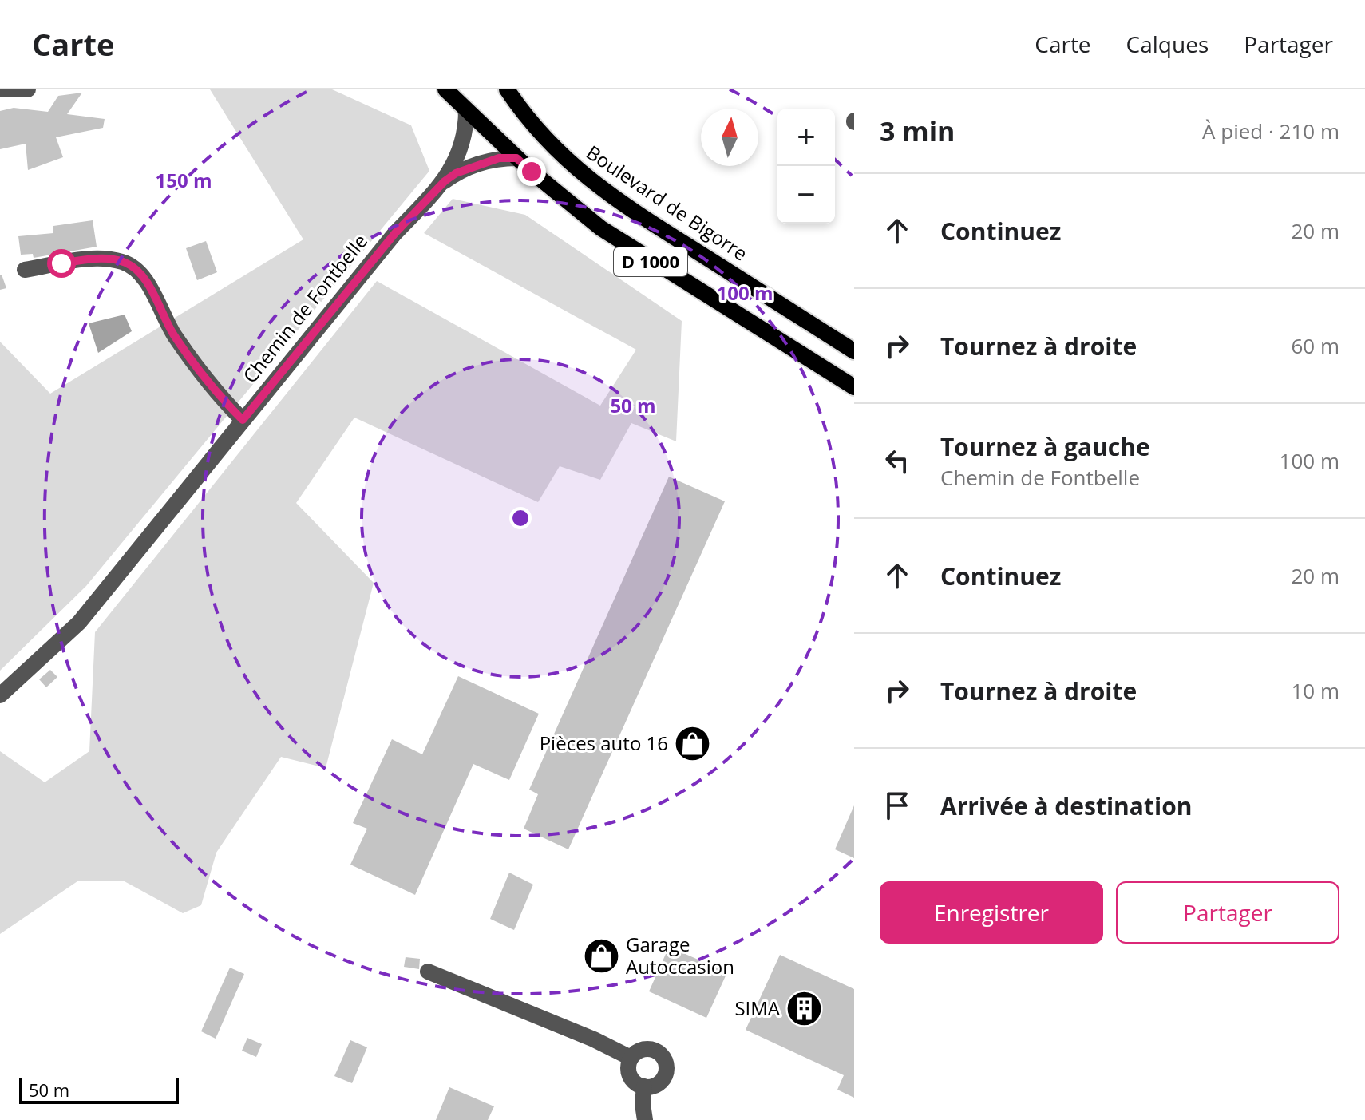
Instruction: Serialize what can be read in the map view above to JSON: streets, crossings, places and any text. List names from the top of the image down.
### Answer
{
  "streets": {
    "main road": ["Boulevard de Bigorre", "D 1000"],
    "street": ["Chemin de Fontbelle"]
  },
  "crossings": [
    ["D 1000", "Chemin de Fontbelle"]
  ],
  "places": {
    "shop": ["Pièces auto 16", "Garage Autoccasion"],
    "building": ["SIMA"]
  },
  "scale_bar": "50 m",
  "north": "top",
  "page": {
    "header": "Carte",
    "nav": ["Carte", "Calques", "Partager"],
    "heading": ["3 min", "À pied · 210 m"],
    "map_buttons": ["+", "−"],
    "list": [
      ["Continuez", "20 m"],
      ["Tournez à droite", "60 m"],
      ["Tournez à gauche", "Chemin de Fontbelle", "100 m"],
      ["Continuez", "20 m"],
      ["Tournez à droite", "10 m"],
      "Arrivée à destination"
    ],
    "buttons": ["Enregistrer", "Partager"],
    "scale": "50 m"
  },
  "rings": ["150 m", "100 m", "50 m"]
}
